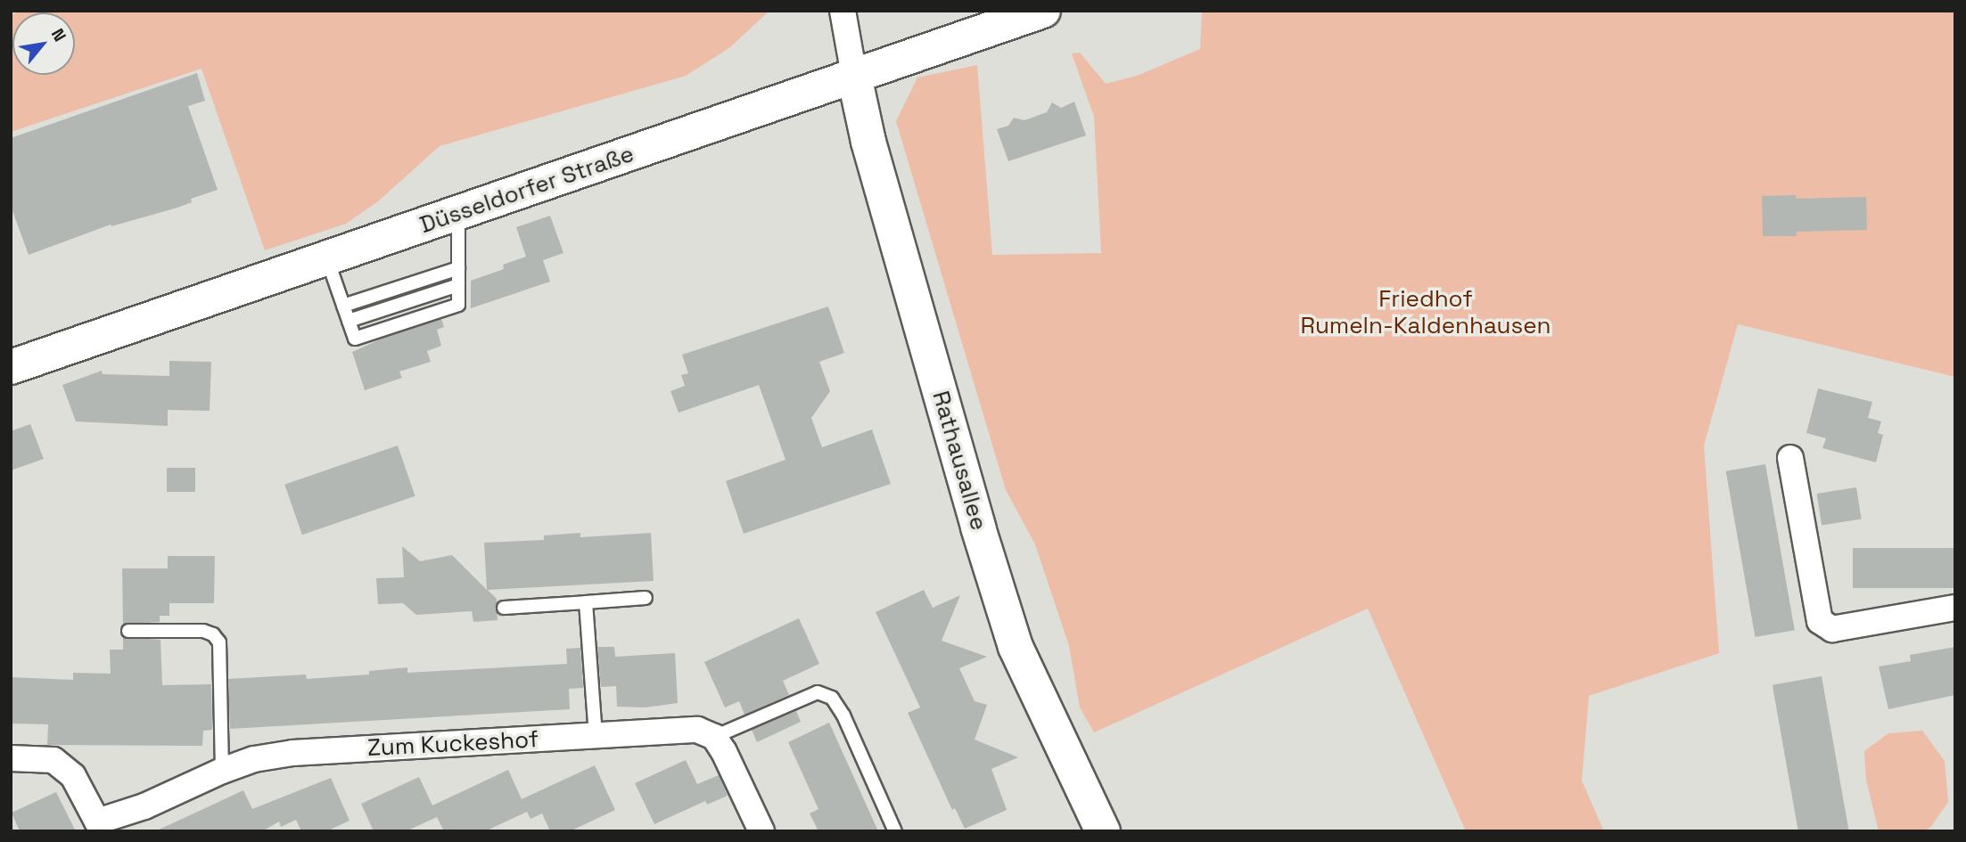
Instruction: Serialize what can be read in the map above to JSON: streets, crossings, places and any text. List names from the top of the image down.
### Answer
{
  "streets": {
    "main road": ["Düsseldorfer Straße", "Rathausallee"],
    "street": ["Zum Kuckeshof"]
  },
  "crossings": [
    ["Düsseldorfer Straße", "Rathausallee"]
  ],
  "parks": ["Friedhof Rumeln-Kaldenhausen"],
  "north": "top right"
}
